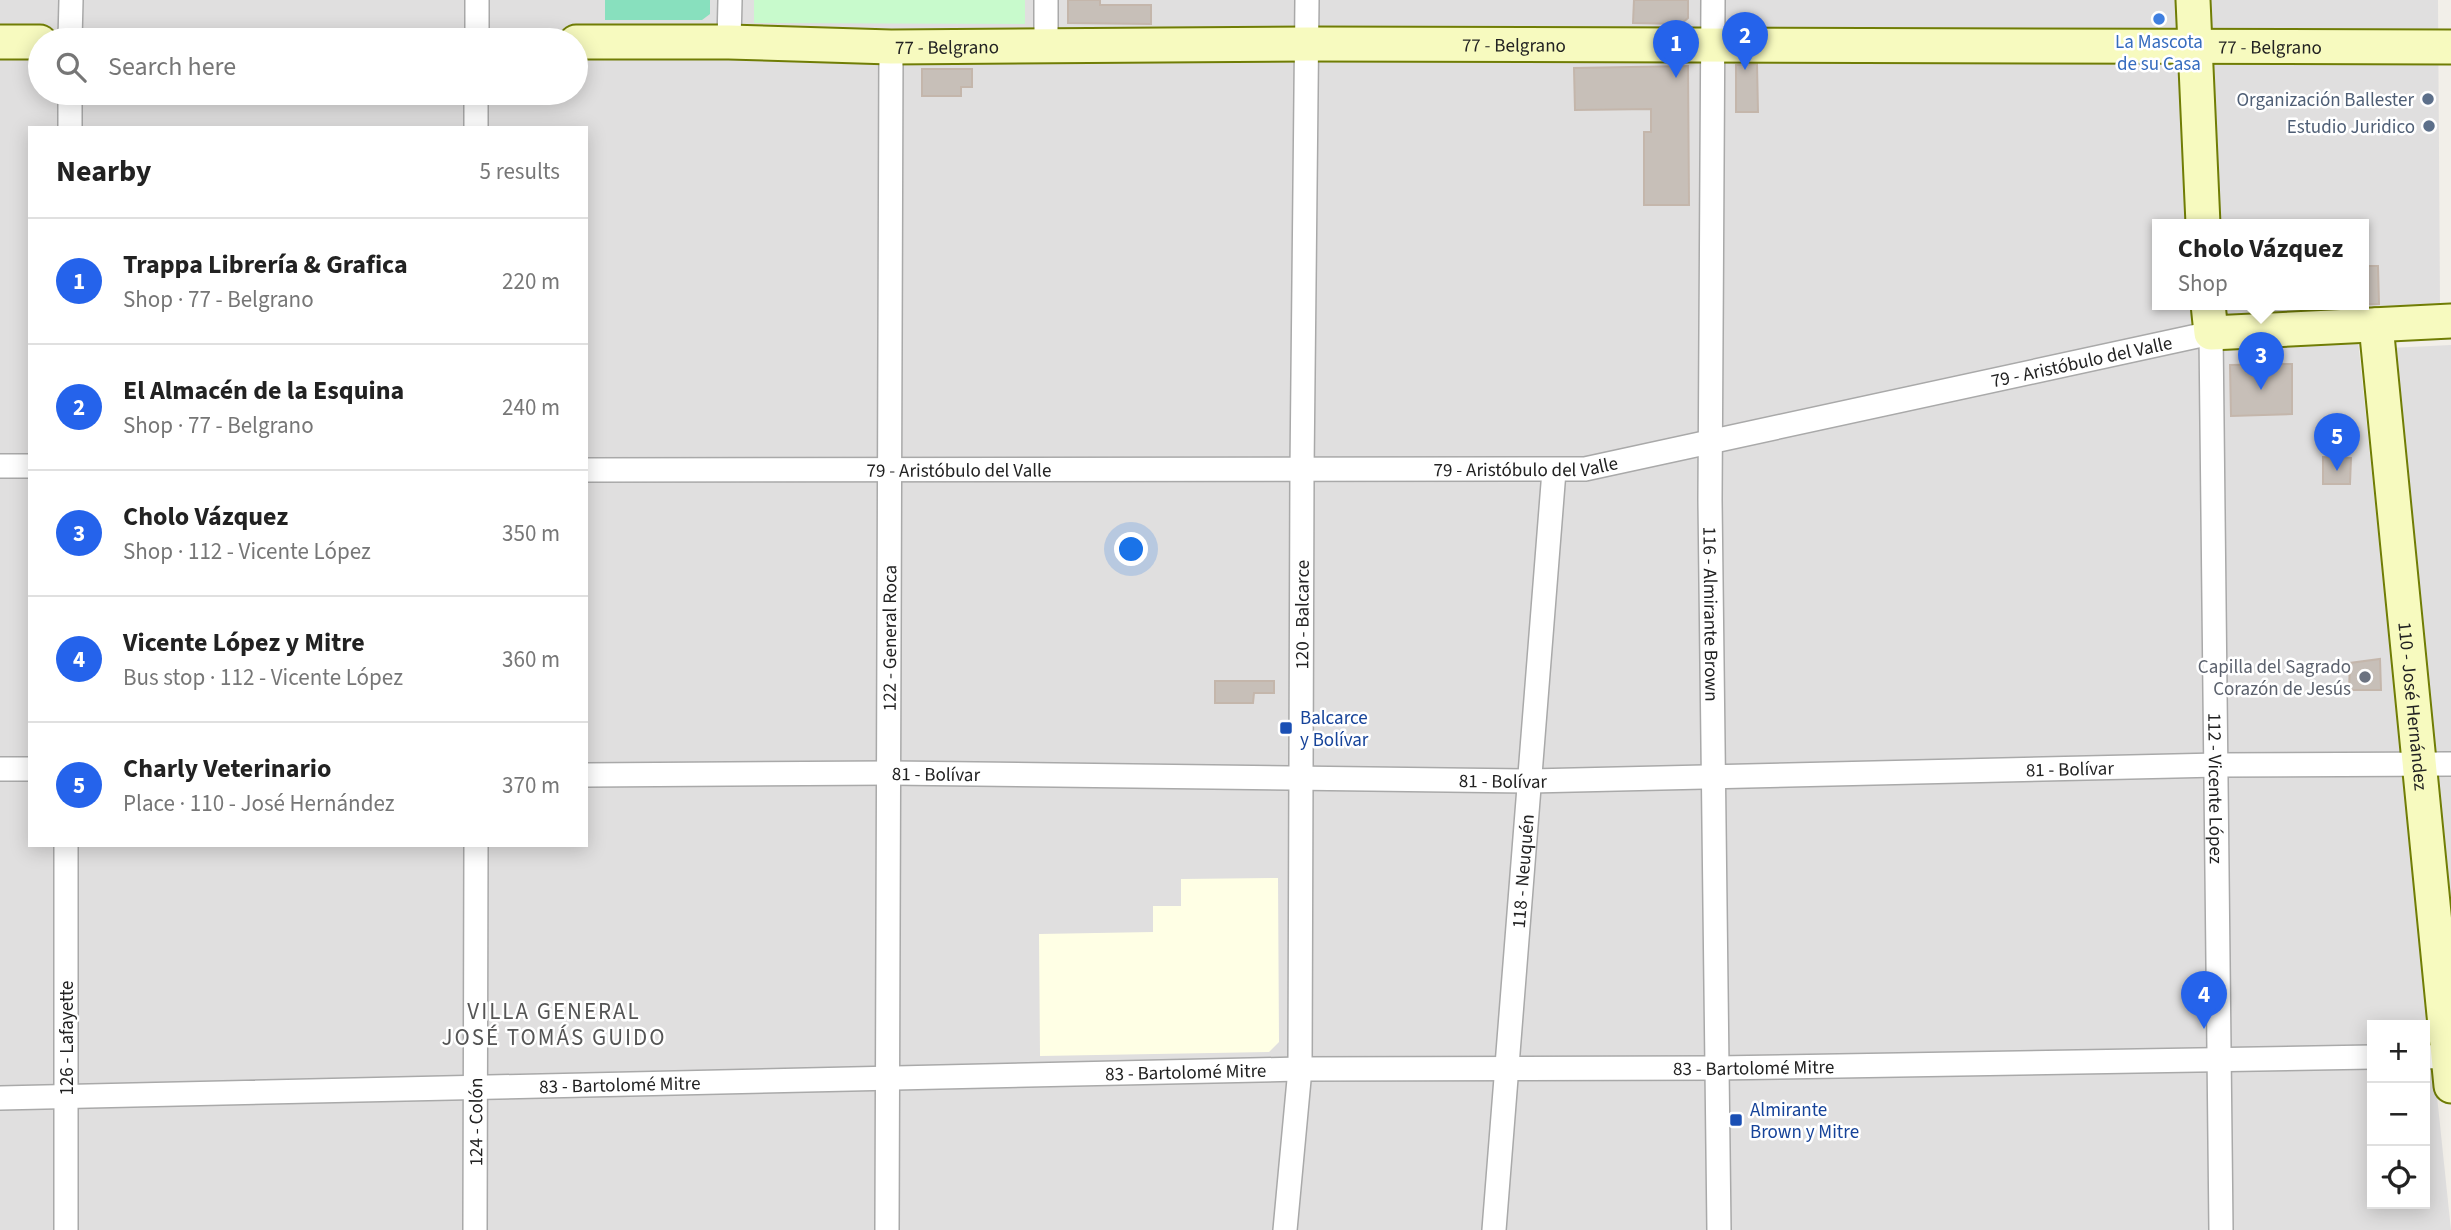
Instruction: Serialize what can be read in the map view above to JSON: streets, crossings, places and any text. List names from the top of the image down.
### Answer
{
  "streets": {
    "street": [
      "77 - Belgrano",
      "79 - Aristóbulo del Valle",
      "120 - Balcarce",
      "116 - Almirante Brown",
      "122 - General Roca",
      "110 - José Hernández",
      "81 - Bolívar",
      "112 - Vicente López",
      "118 - Neuquén",
      "126 - Lafayette",
      "83 - Bartolomé Mitre",
      "124 - Colón"
    ]
  },
  "crossings": [
    ["77 - Belgrano", "120 - Balcarce"],
    ["77 - Belgrano", "116 - Almirante Brown"],
    ["77 - Belgrano", "122 - General Roca"],
    ["79 - Aristóbulo del Valle", "120 - Balcarce"],
    ["79 - Aristóbulo del Valle", "116 - Almirante Brown"],
    ["79 - Aristóbulo del Valle", "122 - General Roca"],
    ["79 - Aristóbulo del Valle", "110 - José Hernández"],
    ["79 - Aristóbulo del Valle", "112 - Vicente López"],
    ["79 - Aristóbulo del Valle", "118 - Neuquén"],
    ["120 - Balcarce", "81 - Bolívar"],
    ["120 - Balcarce", "83 - Bartolomé Mitre"],
    ["116 - Almirante Brown", "81 - Bolívar"],
    ["116 - Almirante Brown", "83 - Bartolomé Mitre"],
    ["122 - General Roca", "81 - Bolívar"],
    ["122 - General Roca", "83 - Bartolomé Mitre"],
    ["110 - José Hernández", "81 - Bolívar"],
    ["81 - Bolívar", "112 - Vicente López"],
    ["81 - Bolívar", "118 - Neuquén"],
    ["112 - Vicente López", "83 - Bartolomé Mitre"],
    ["118 - Neuquén", "83 - Bartolomé Mitre"],
    ["126 - Lafayette", "83 - Bartolomé Mitre"],
    ["83 - Bartolomé Mitre", "124 - Colón"]
  ],
  "districts": ["VILLA GENERAL JOSÉ TOMÁS GUIDO"],
  "places": {
    "other": [
      "La Mascota de su Casa",
      "Organización Ballester",
      "Estudio Juridico",
      "Capilla del Sagrado Corazón de Jesús"
    ],
    "transit": ["Balcarce y Bolívar", "Almirante Brown y Mitre"]
  },
  "page": {
    "pins": [
      "2",
      "1",
      "3",
      "5",
      "4"
    ],
    "search": "Search here",
    "heading": ["Nearby", "5 results"],
    "list": [
      {
        "mark": "1",
        "name": "Trappa Librería & Grafica",
        "note": "Shop · 77 - Belgrano",
        "value": "220 m"
      },
      {
        "mark": "2",
        "name": "El Almacén de la Esquina",
        "note": "Shop · 77 - Belgrano",
        "value": "240 m"
      },
      {
        "mark": "3",
        "name": "Cholo Vázquez",
        "note": "Shop · 112 - Vicente López",
        "value": "350 m"
      },
      {
        "mark": "4",
        "name": "Vicente López y Mitre",
        "note": "Bus stop · 112 - Vicente López",
        "value": "360 m"
      },
      {
        "mark": "5",
        "name": "Charly Veterinario",
        "note": "Place · 110 - José Hernández",
        "value": "370 m"
      }
    ],
    "popup": ["Cholo Vázquez", "Shop"],
    "map_buttons": ["+", "−"]
  }
}
